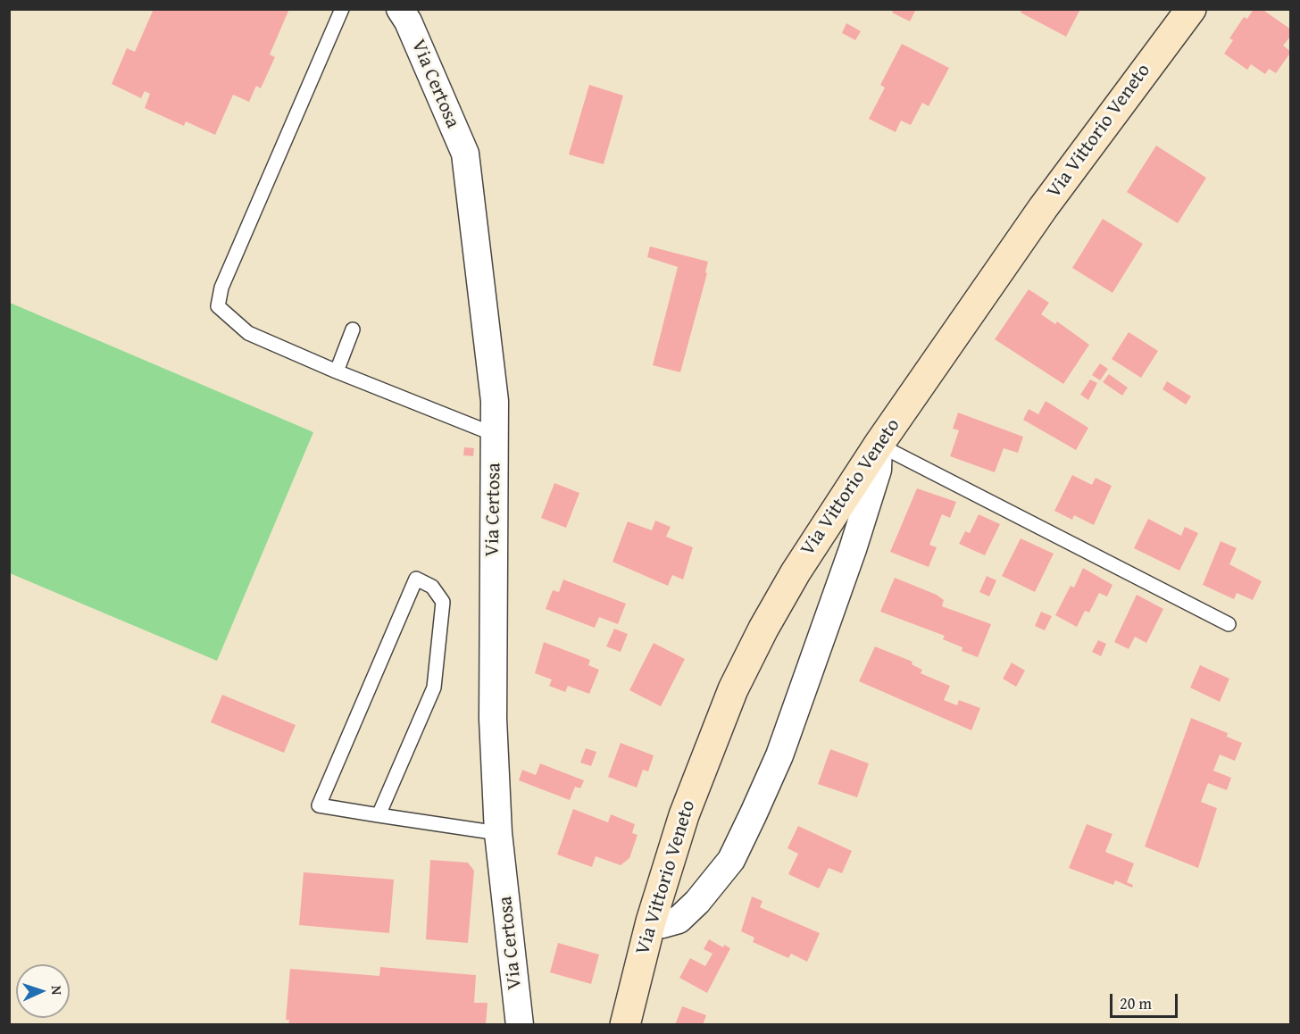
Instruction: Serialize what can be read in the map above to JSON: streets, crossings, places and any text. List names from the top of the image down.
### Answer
{
  "streets": {
    "main road": ["Via Vittorio Veneto"],
    "street": ["Via Certosa"]
  },
  "scale_bar": "20 m",
  "north": "right"
}
